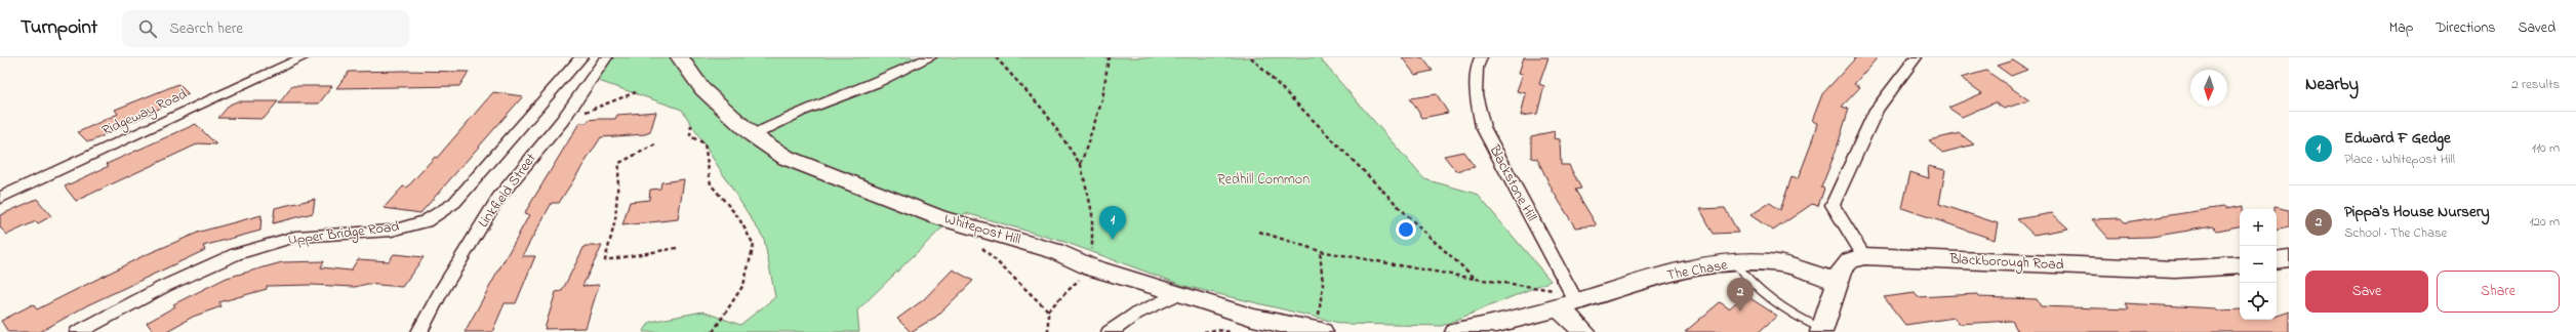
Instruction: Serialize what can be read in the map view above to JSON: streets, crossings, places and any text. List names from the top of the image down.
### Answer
{
  "streets": {
    "street": [
      "Ridgeway Road",
      "Blackstone Hill",
      "Linkfield Street",
      "Whitepost Hill",
      "Upper Bridge Road",
      "Blackborough Road",
      "The Chase"
    ]
  },
  "crossings": [
    ["Blackstone Hill", "The Chase"],
    ["Blackborough Road", "The Chase"]
  ],
  "parks": ["Redhill Common"],
  "north": "bottom",
  "page": {
    "header": "Turnpoint",
    "search": "Search here",
    "nav": ["Map", "Directions", "Saved"],
    "heading": ["Nearby", "2 results"],
    "list": [
      {
        "mark": "1",
        "name": "Edward F Gedge",
        "note": "Place · Whitepost Hill",
        "value": "110 m"
      },
      {
        "mark": "2",
        "name": "Pippa's House Nursery",
        "note": "School · The Chase",
        "value": "120 m"
      }
    ],
    "pins": ["1", "2"],
    "map_buttons": ["+", "−"],
    "buttons": ["Save", "Share"]
  }
}
